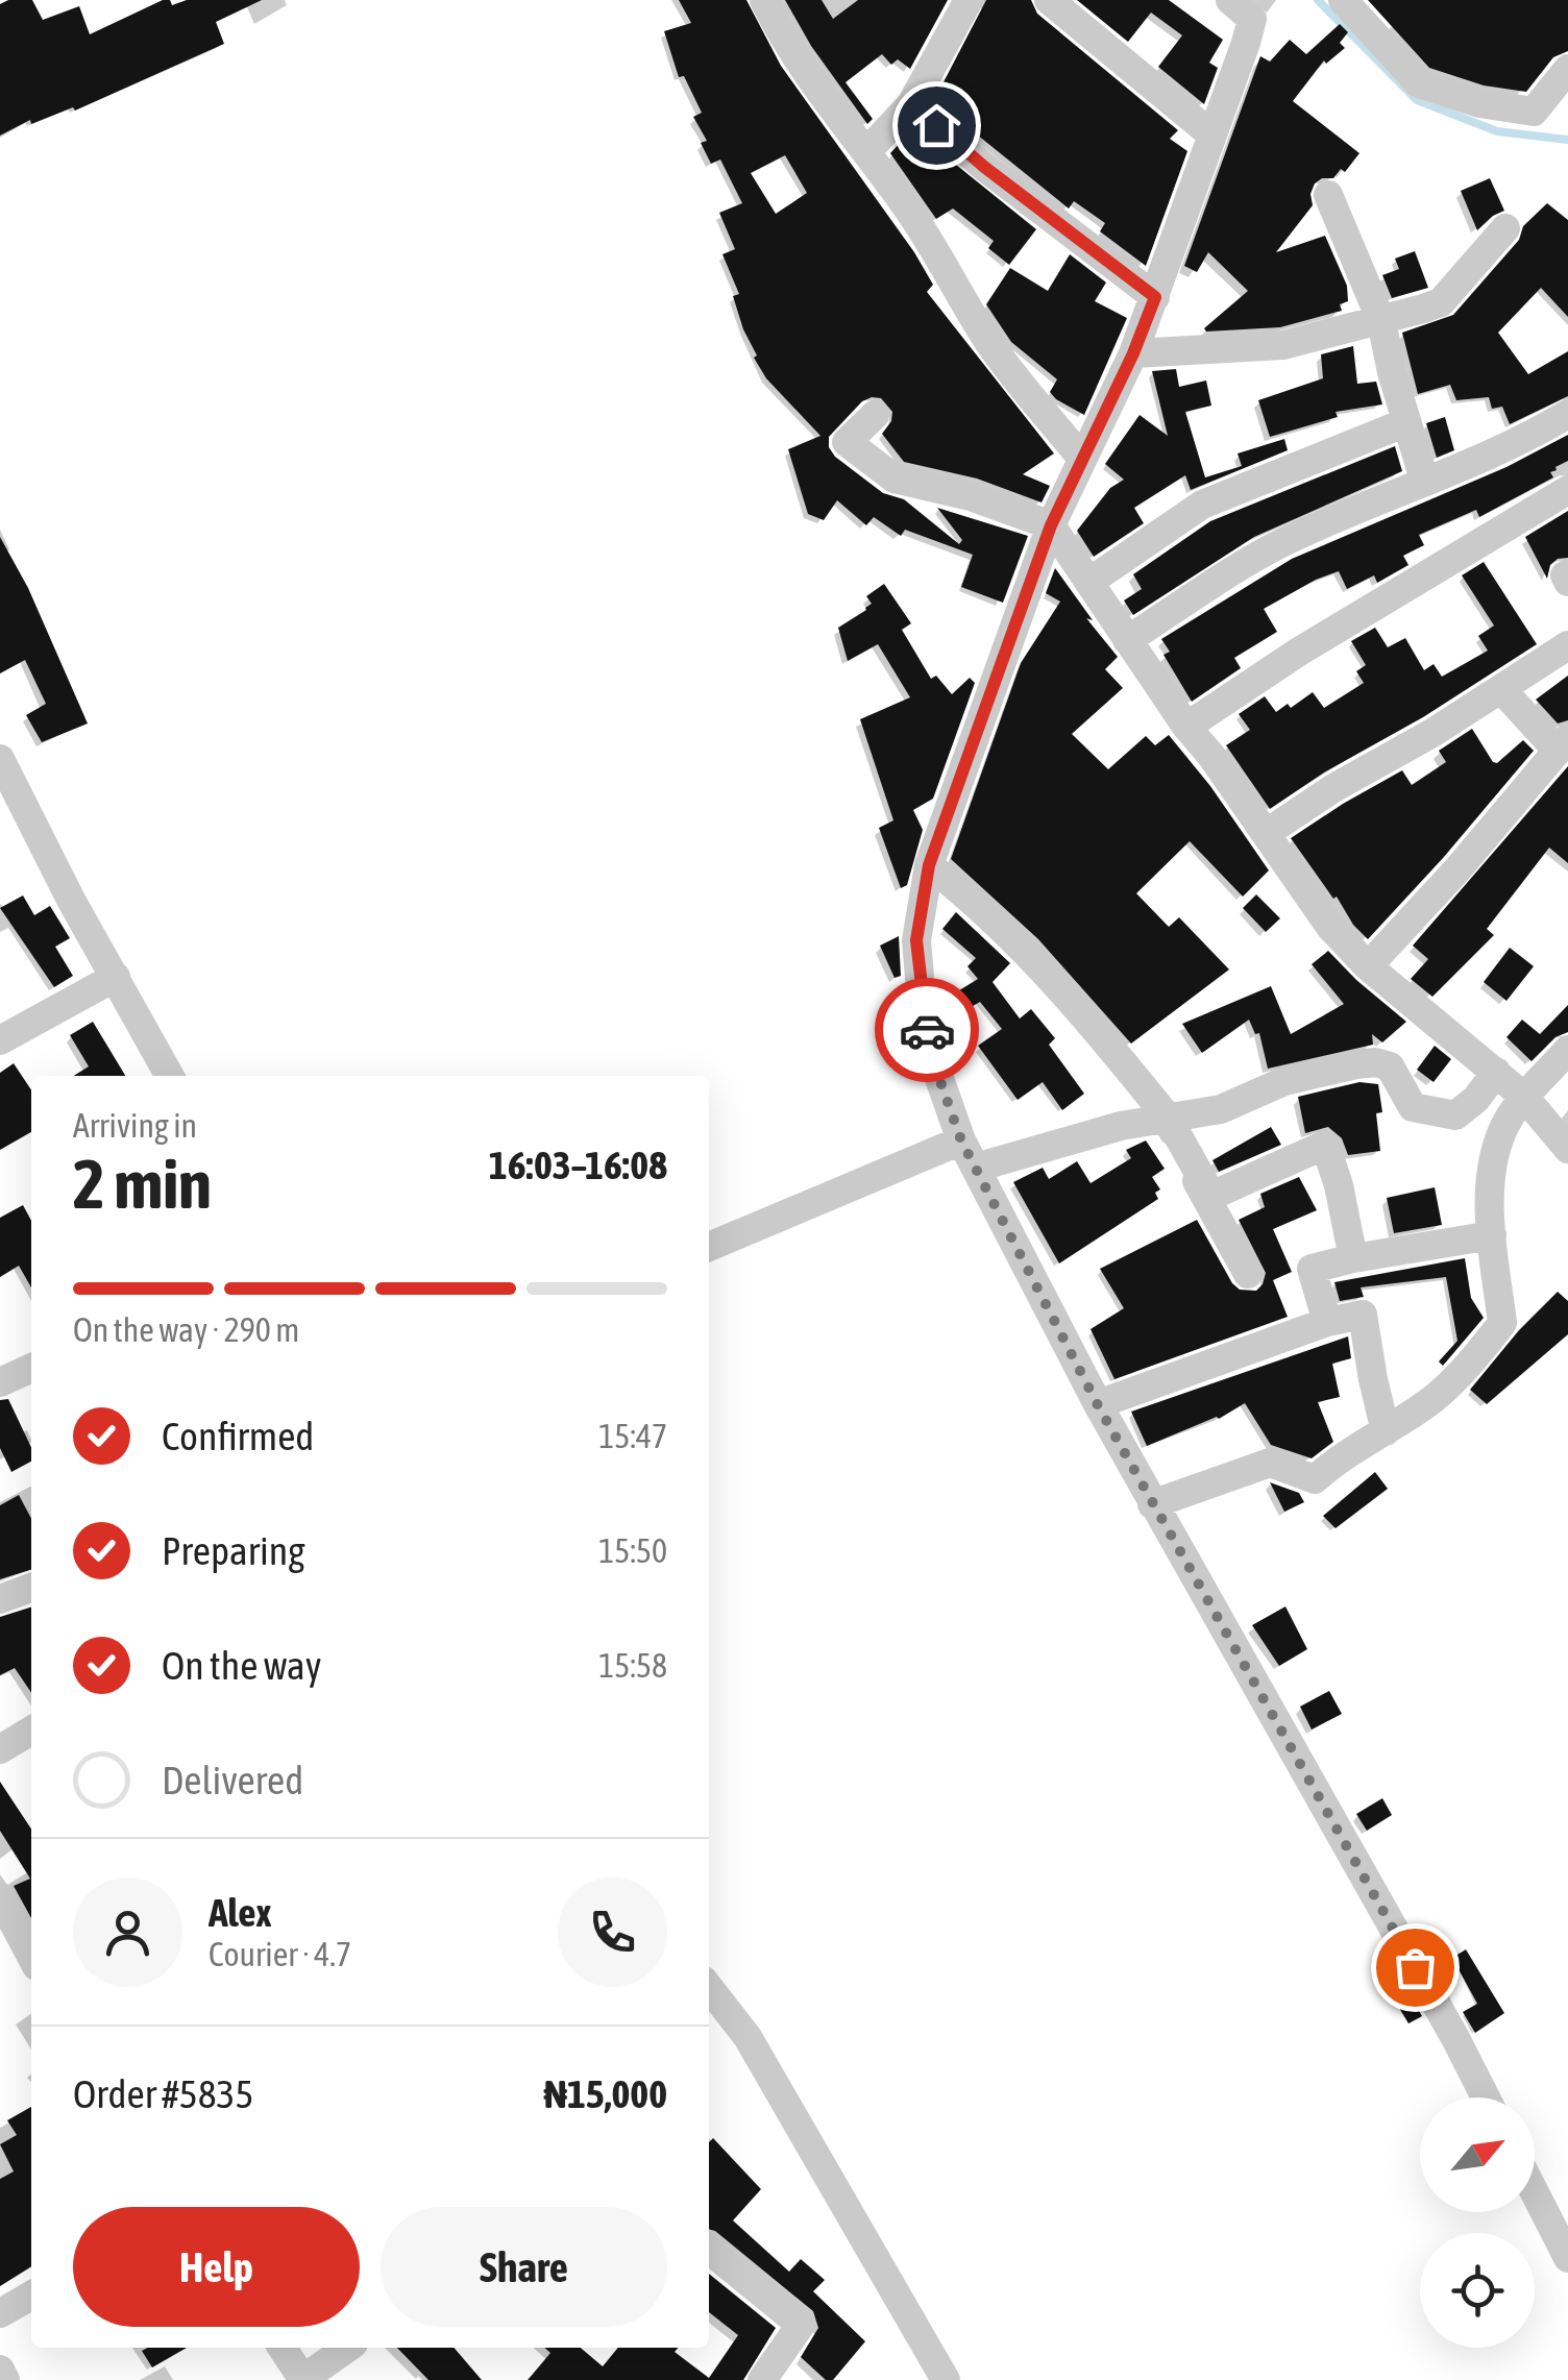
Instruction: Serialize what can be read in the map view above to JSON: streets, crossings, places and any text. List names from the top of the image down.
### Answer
{
  "north": "top right",
  "page": {
    "heading": ["2 min", "Arriving in", "16:03–16:08"],
    "panel": [
      "Alex",
      "Courier · 4.7",
      "Order #5835",
      "₦15,000"
    ],
    "bar": "On the way · 290 m",
    "list": [
      ["Confirmed", "15:47"],
      ["Preparing", "15:50"],
      ["On the way", "15:58"],
      "Delivered"
    ],
    "buttons": ["Help", "Share"]
  }
}
